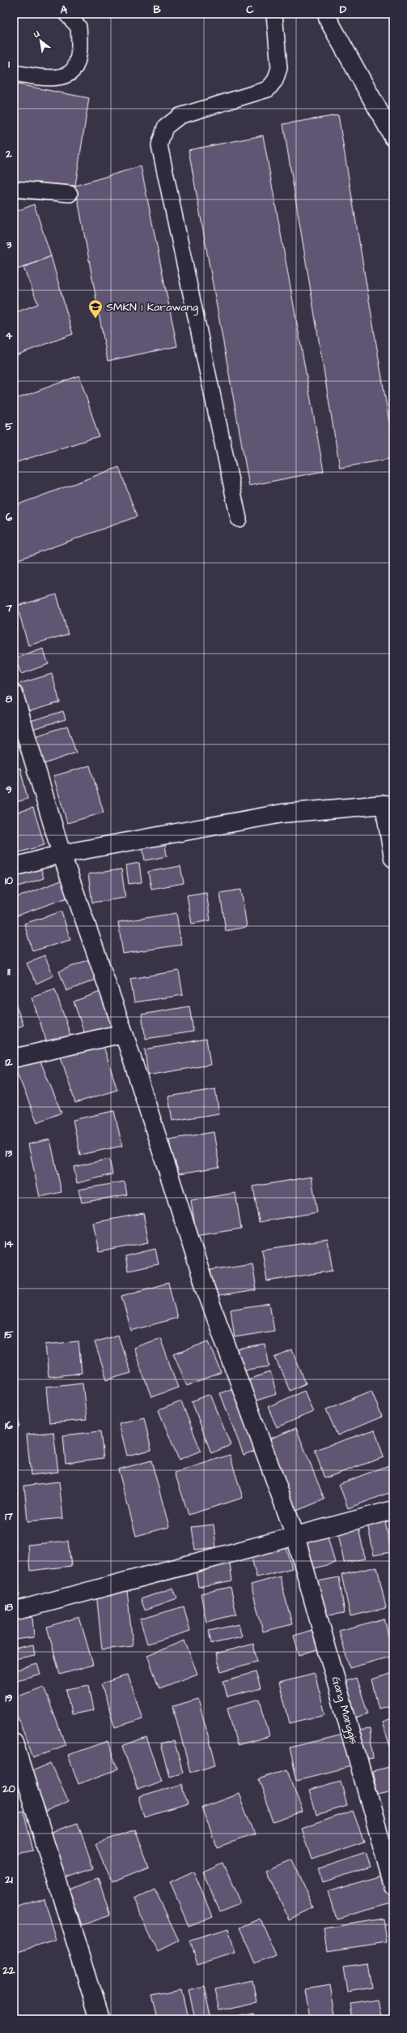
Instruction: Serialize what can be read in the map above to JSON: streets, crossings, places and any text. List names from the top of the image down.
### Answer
{
  "streets": {
    "street": ["Gang Manggis"]
  },
  "places": {
    "school or university": ["SMKN 1 Karawang"]
  },
  "north": "top left",
  "grid": {
    "columns": [
      "A",
      "B",
      "C",
      "D"
    ],
    "rows": [
      "1",
      "2",
      "3",
      "4",
      "5",
      "6",
      "7",
      "8",
      "9",
      "10",
      "11",
      "12",
      "13",
      "14",
      "15",
      "16",
      "17",
      "18",
      "19",
      "20",
      "21",
      "22"
    ]
  }
}
